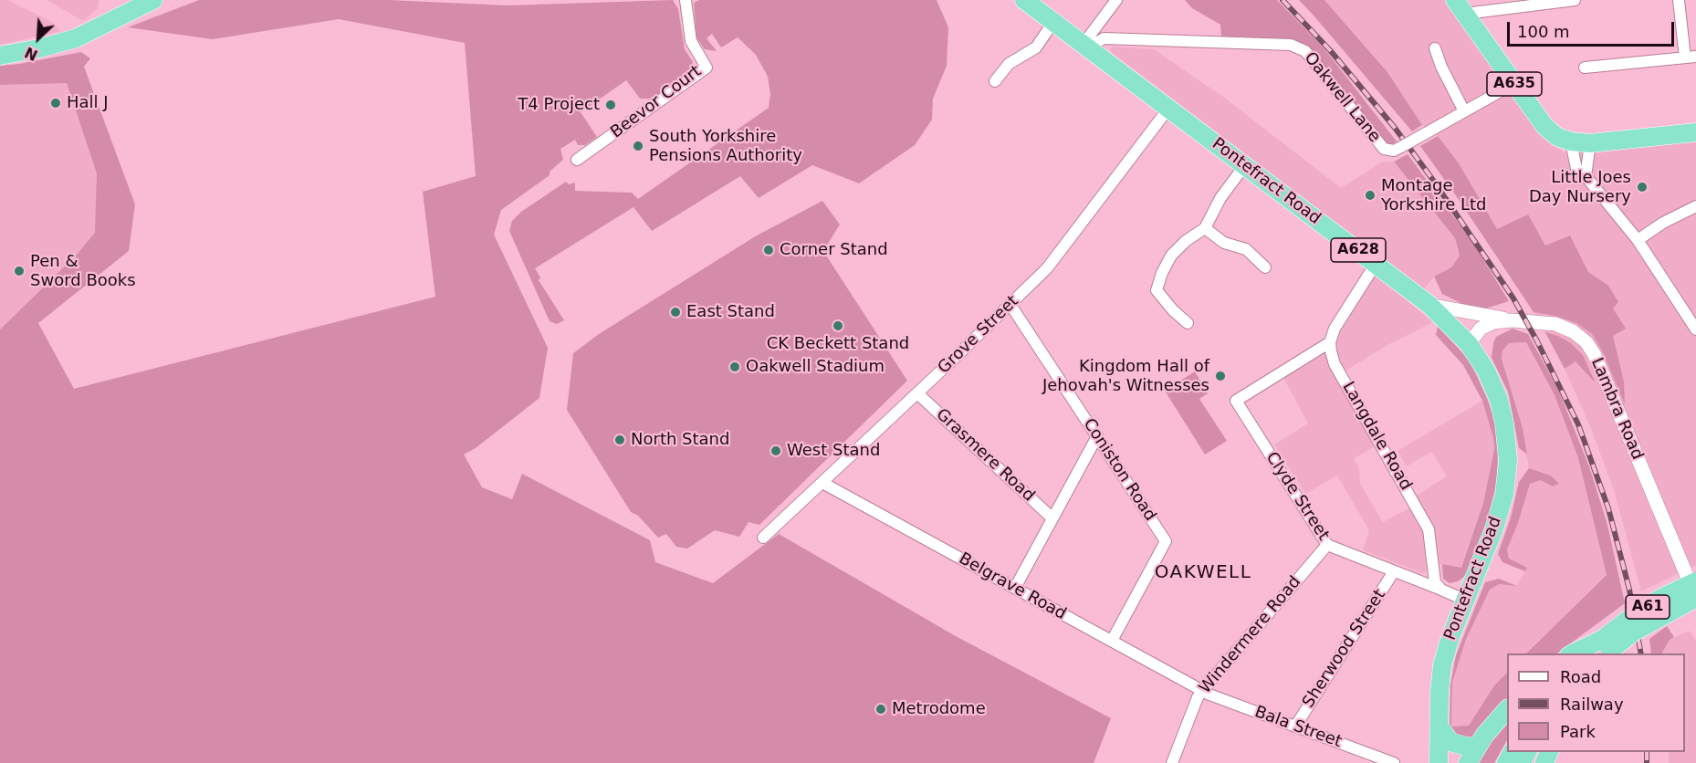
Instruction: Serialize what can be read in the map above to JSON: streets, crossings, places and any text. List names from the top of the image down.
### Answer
{
  "streets": {
    "highway": [
      "A635",
      "Pontefract Road",
      "A628",
      "A61"
    ],
    "street": [
      "Oakwell Lane",
      "Beevor Court",
      "Grove Street",
      "Lambra Road",
      "Langdale Road",
      "Grasmere Road",
      "Coniston Road",
      "Clyde Street",
      "Belgrave Road",
      "Windermere Road",
      "Sherwood Street",
      "Bala Street"
    ]
  },
  "crossings": [
    ["A635", "Oakwell Lane"],
    ["Oakwell Lane", "Pontefract Road"],
    ["Pontefract Road", "Grove Street"],
    ["Pontefract Road", "Lambra Road"],
    ["Grove Street", "Grasmere Road"],
    ["Grove Street", "Coniston Road"],
    ["Grove Street", "Belgrave Road"],
    ["Lambra Road", "A61"],
    ["Langdale Road", "Clyde Street"],
    ["Coniston Road", "Belgrave Road"],
    ["Clyde Street", "Windermere Road"],
    ["Clyde Street", "Sherwood Street"],
    ["Belgrave Road", "Windermere Road"],
    ["Belgrave Road", "Bala Street"],
    ["Windermere Road", "Bala Street"],
    ["Sherwood Street", "Bala Street"]
  ],
  "districts": ["OAKWELL"],
  "places": [
    "Hall J",
    "T4 Project",
    "South Yorkshire Pensions Authority",
    "Little Joes Day Nursery",
    "Montage Yorkshire Ltd",
    "Corner Stand",
    "Pen & Sword Books",
    "East Stand",
    "CK Beckett Stand",
    "Oakwell Stadium",
    "Kingdom Hall of Jehovah's Witnesses",
    "North Stand",
    "West Stand",
    "Metrodome"
  ],
  "legend": ["Road", "Railway", "Park"],
  "scale_bar": "100 m",
  "north": "bottom left"
}
